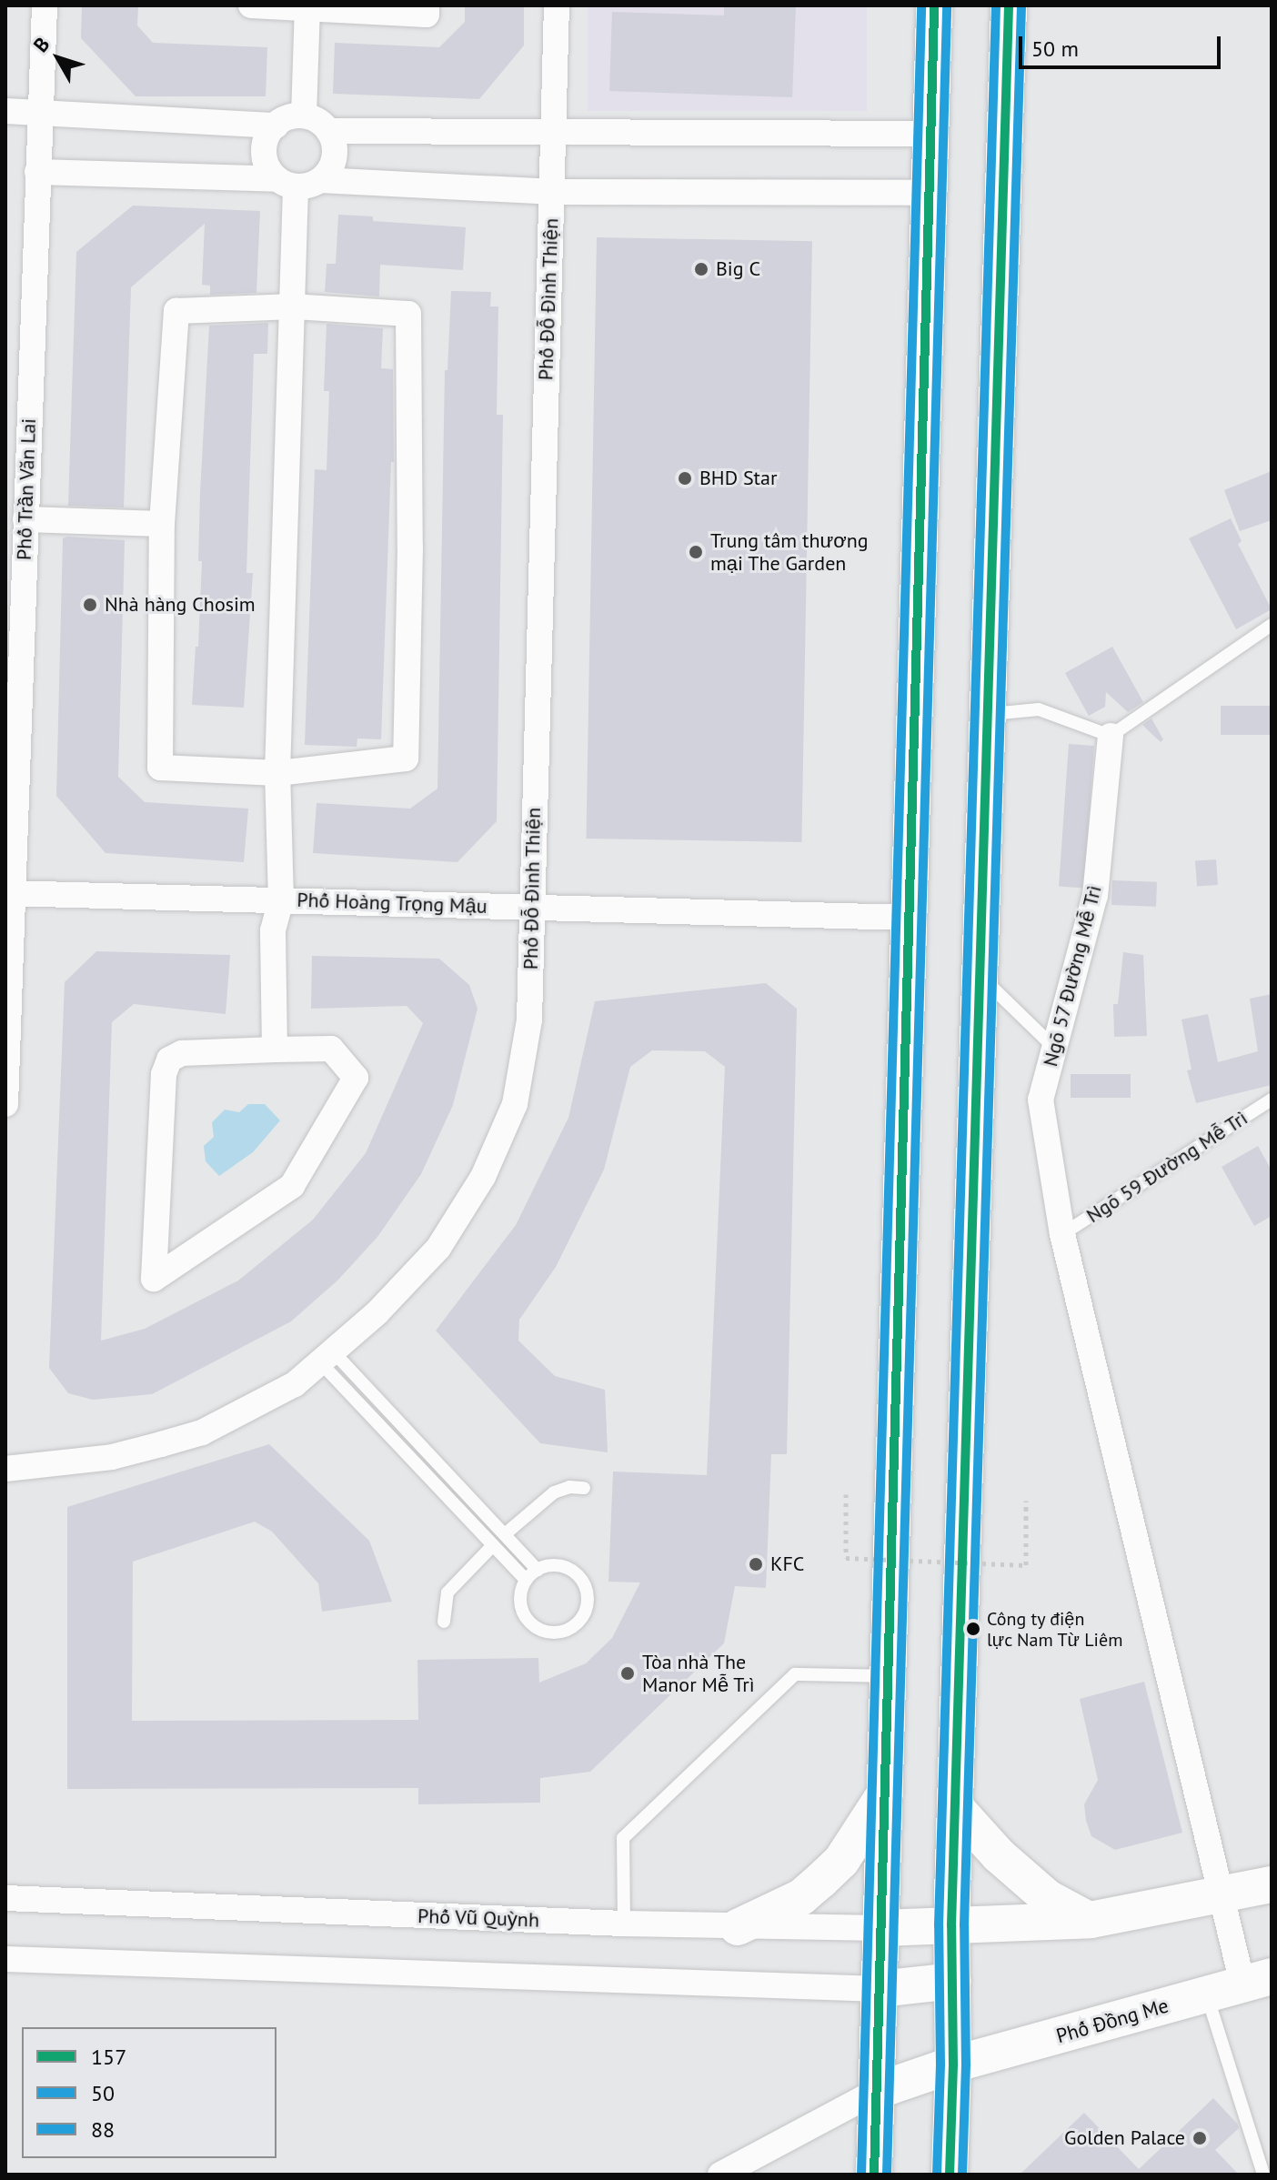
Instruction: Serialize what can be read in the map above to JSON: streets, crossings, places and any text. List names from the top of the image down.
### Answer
{
  "streets": {
    "main road": ["Phố Vũ Quỳnh", "Phố Đồng Me"],
    "street": [
      "Phố Đỗ Đình Thiện",
      "Phố Trần Văn Lai",
      "Phố Hoàng Trọng Mậu",
      "Ngõ 57 Đường Mễ Trì"
    ],
    "lane": ["Ngõ 59 Đường Mễ Trì"]
  },
  "crossings": [
    ["Phố Đỗ Đình Thiện", "Phố Hoàng Trọng Mậu"],
    ["Phố Trần Văn Lai", "Phố Hoàng Trọng Mậu"],
    ["Ngõ 57 Đường Mễ Trì", "Ngõ 59 Đường Mễ Trì"],
    ["Ngõ 57 Đường Mễ Trì", "Phố Đồng Me"]
  ],
  "places": [
    "Big C",
    "BHD Star",
    "Trung tâm thương mại The Garden",
    "Nhà hàng Chosim",
    "KFC",
    "Công ty điện lực Nam Từ Liêm",
    "Tòa nhà The Manor Mễ Trì",
    "Golden Palace"
  ],
  "lines": ["transit line 157", "transit line 50", "transit line 88"],
  "legend": ["157", "50", "88"],
  "scale_bar": "50 m",
  "north": "top left"
}
